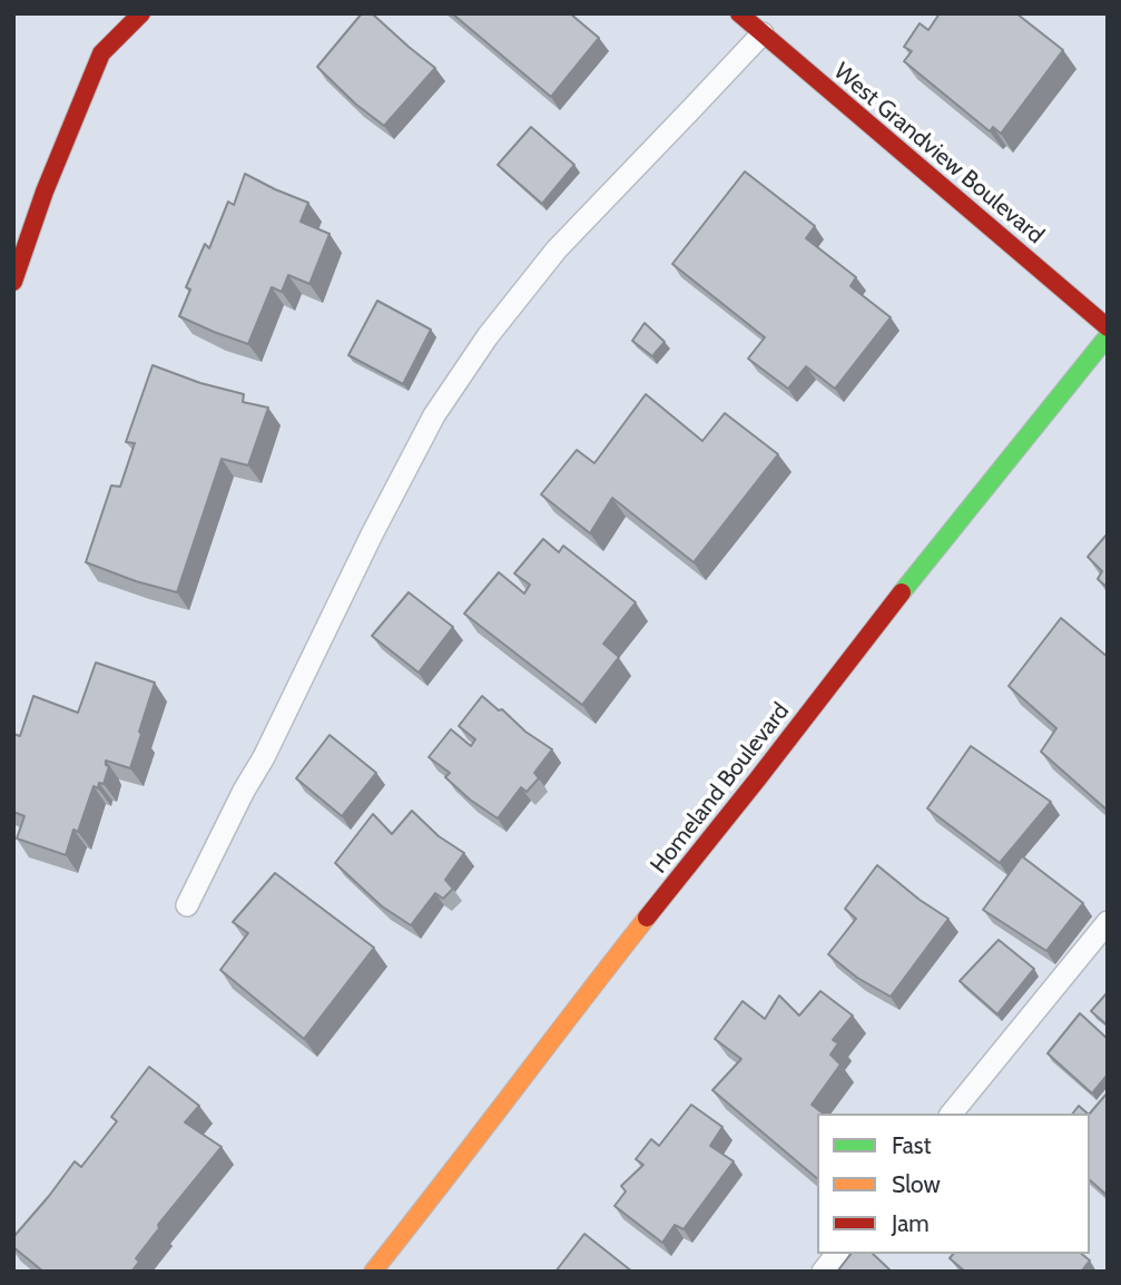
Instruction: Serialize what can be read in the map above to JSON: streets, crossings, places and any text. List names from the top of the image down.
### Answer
{
  "streets": {
    "street": ["West Grandview Boulevard", "Homeland Boulevard"]
  },
  "legend": ["Fast", "Slow", "Jam"]
}
